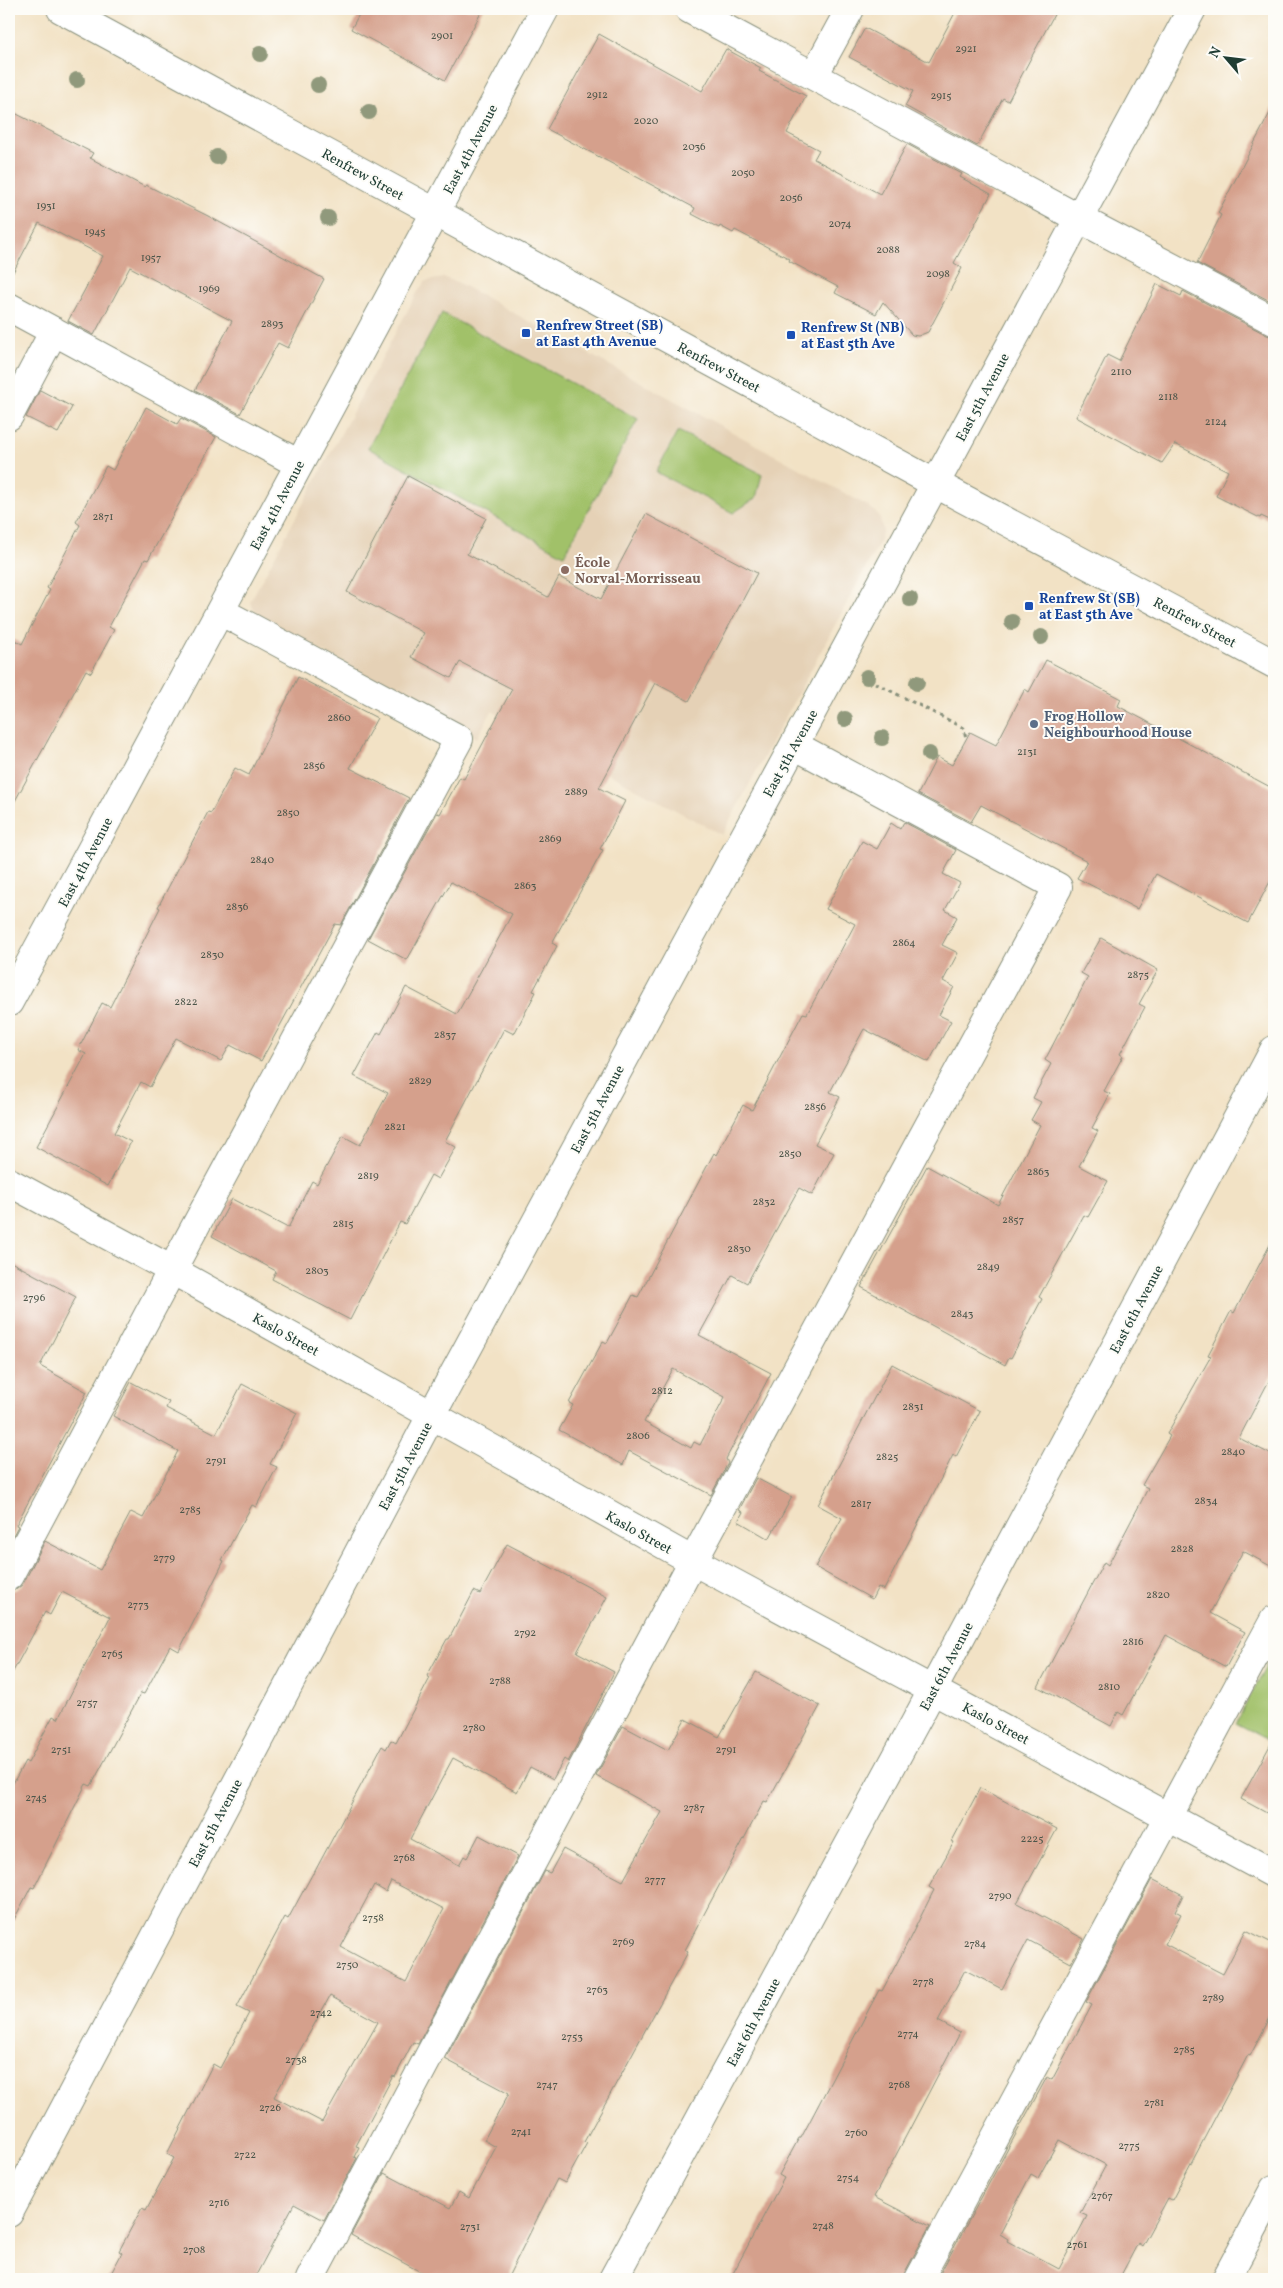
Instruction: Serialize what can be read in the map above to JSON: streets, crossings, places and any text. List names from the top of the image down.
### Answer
{
  "streets": {
    "street": [
      "East 4th Avenue",
      "Renfrew Street",
      "East 5th Avenue",
      "East 6th Avenue",
      "Kaslo Street"
    ]
  },
  "crossings": [
    ["East 4th Avenue", "Renfrew Street"],
    ["Renfrew Street", "East 5th Avenue"],
    ["East 5th Avenue", "Kaslo Street"],
    ["East 6th Avenue", "Kaslo Street"]
  ],
  "places": {
    "transit": ["Renfrew Street (SB) at East 4th Avenue", "Renfrew St (NB) at East 5th Ave", "Renfrew St (SB) at East 5th Ave"],
    "other": ["École Norval-Morrisseau", "Frog Hollow Neighbourhood House"]
  },
  "house_numbers": [
    "2901",
    "2921",
    "2912",
    "2915",
    "2020",
    "2036",
    "2050",
    "2056",
    "1931",
    "2074",
    "1945",
    "2088",
    "1957",
    "2098",
    "1969",
    "2893",
    "2110",
    "2118",
    "2124",
    "2871",
    "2860",
    "2131",
    "2856",
    "2889",
    "2850",
    "2869",
    "2840",
    "2863",
    "2836",
    "2864",
    "2830",
    "2875",
    "2822",
    "2837",
    "2829",
    "2856",
    "2821",
    "2850",
    "2863",
    "2819",
    "2832",
    "2857",
    "2815",
    "2830",
    "2849",
    "2803",
    "2796",
    "2843",
    "2812",
    "2831",
    "2806",
    "2840",
    "2825",
    "2791",
    "2834",
    "2817",
    "2785",
    "2828",
    "2779",
    "2820",
    "2773",
    "2792",
    "2816",
    "2765",
    "2788",
    "2810",
    "2757",
    "2780",
    "2751",
    "2791",
    "2745",
    "2787",
    "2225",
    "2768",
    "2777",
    "2790",
    "2758",
    "2769",
    "2784",
    "2750",
    "2778",
    "2763",
    "2789",
    "2742",
    "2774",
    "2753",
    "2785",
    "2738",
    "2747",
    "2768",
    "2781",
    "2726",
    "2741",
    "2760",
    "2775",
    "2722",
    "2754",
    "2767",
    "2716",
    "2748",
    "2731",
    "2761",
    "2708"
  ],
  "north": "top left"
}
